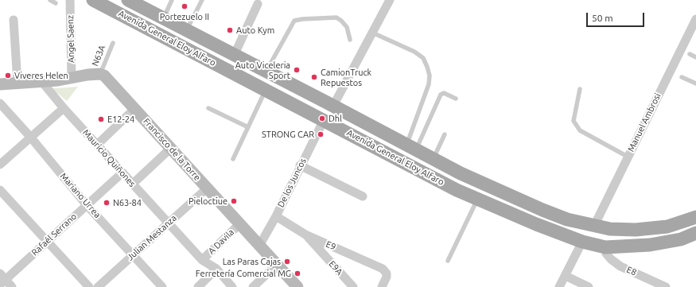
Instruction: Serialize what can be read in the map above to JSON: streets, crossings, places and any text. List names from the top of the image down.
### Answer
{
  "streets": {
    "main road": ["Avenida General Eloy Alfaro"],
    "street": [
      "Angel Saenz",
      "Manuel Ambrosi",
      "Francisco de la Torre",
      "Mauricio Quiñones",
      "De los Juncos",
      "Mariano Urrea",
      "Rafaél Serrano",
      "Julian Mestanza",
      "A Davila",
      "E9",
      "E9A",
      "E8"
    ],
    "lane": ["N63A"]
  },
  "crossings": [
    ["Avenida General Eloy Alfaro", "Manuel Ambrosi"],
    ["Avenida General Eloy Alfaro", "De los Juncos"],
    ["Avenida General Eloy Alfaro", "E8"],
    ["N63A", "Francisco de la Torre"],
    ["Francisco de la Torre", "De los Juncos"],
    ["Francisco de la Torre", "Julian Mestanza"],
    ["Francisco de la Torre", "A Davila"],
    ["Mauricio Quiñones", "Rafaél Serrano"],
    ["Mauricio Quiñones", "Julian Mestanza"],
    ["Mauricio Quiñones", "A Davila"],
    ["De los Juncos", "E9"],
    ["Mariano Urrea", "Rafaél Serrano"],
    ["Mariano Urrea", "Julian Mestanza"],
    ["E9", "E9A"]
  ],
  "places": [
    "Portezuelo II",
    "Auto Kym",
    "Auto Viceleria Sport",
    "Viveres Helen",
    "CamionTruck Repuestos",
    "Dhl",
    "E12-24",
    "STRONG CAR",
    "Pieloctiue",
    "N63-84",
    "Las Paras Cajas",
    "Ferretería Comercial MG"
  ],
  "scale_bar": "50 m"
}
